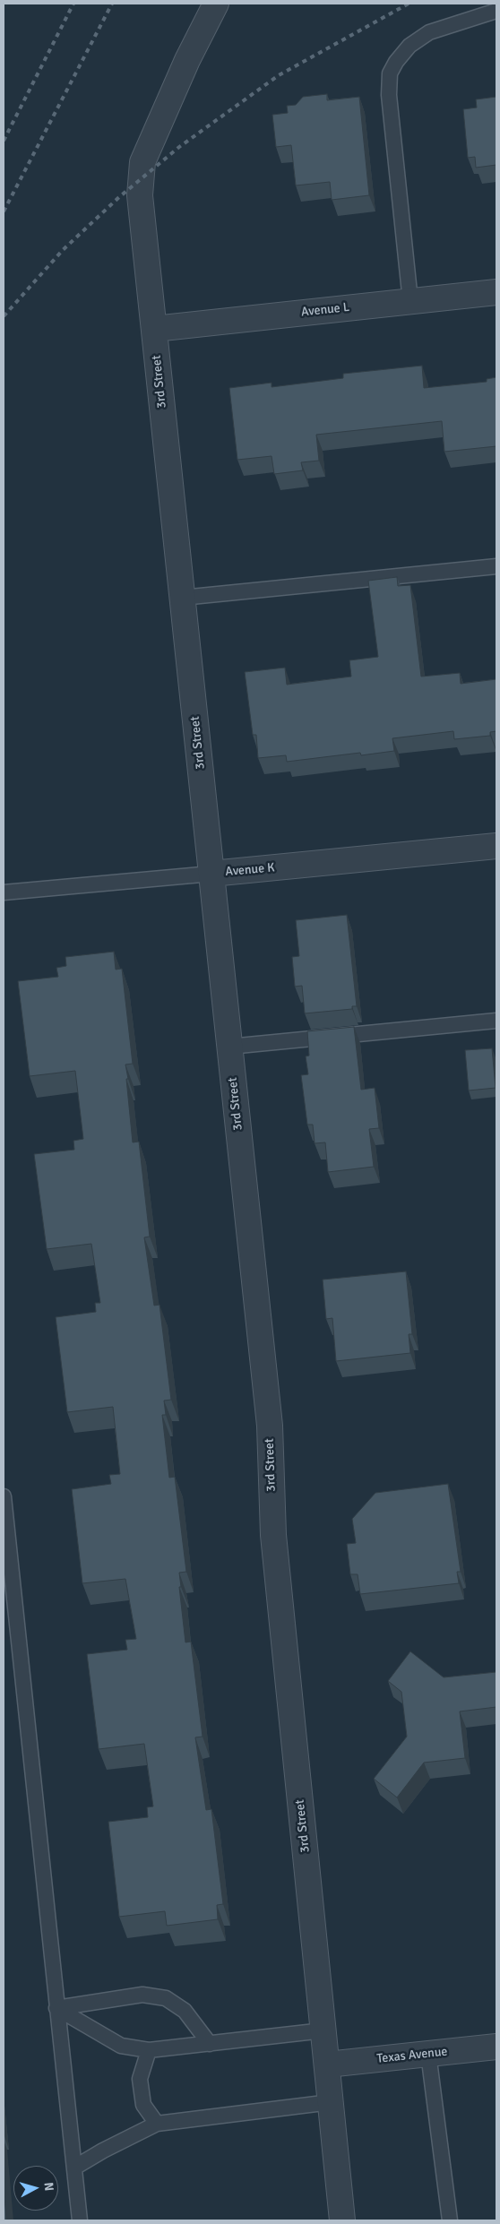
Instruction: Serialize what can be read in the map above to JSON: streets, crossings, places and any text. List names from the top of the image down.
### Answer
{
  "streets": {
    "street": [
      "Avenue L",
      "3rd Street",
      "Avenue K",
      "Texas Avenue"
    ]
  },
  "crossings": [
    ["Avenue L", "3rd Street"],
    ["3rd Street", "Avenue K"],
    ["3rd Street", "Texas Avenue"]
  ],
  "north": "right"
}
